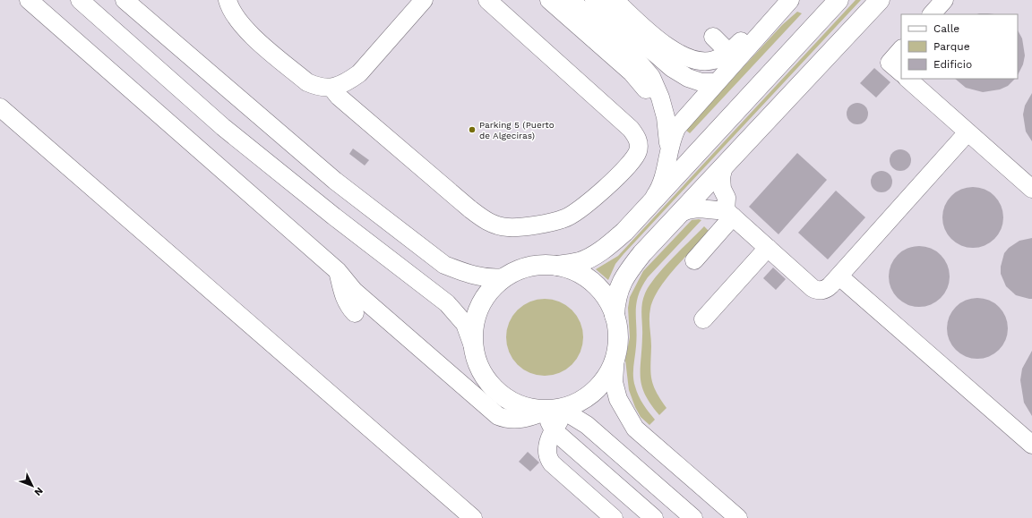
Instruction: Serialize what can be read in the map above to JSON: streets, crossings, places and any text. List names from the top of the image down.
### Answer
{
  "places": ["Parking 5 (Puerto de Algeciras)"],
  "legend": ["Calle", "Parque", "Edificio"],
  "north": "bottom right"
}
